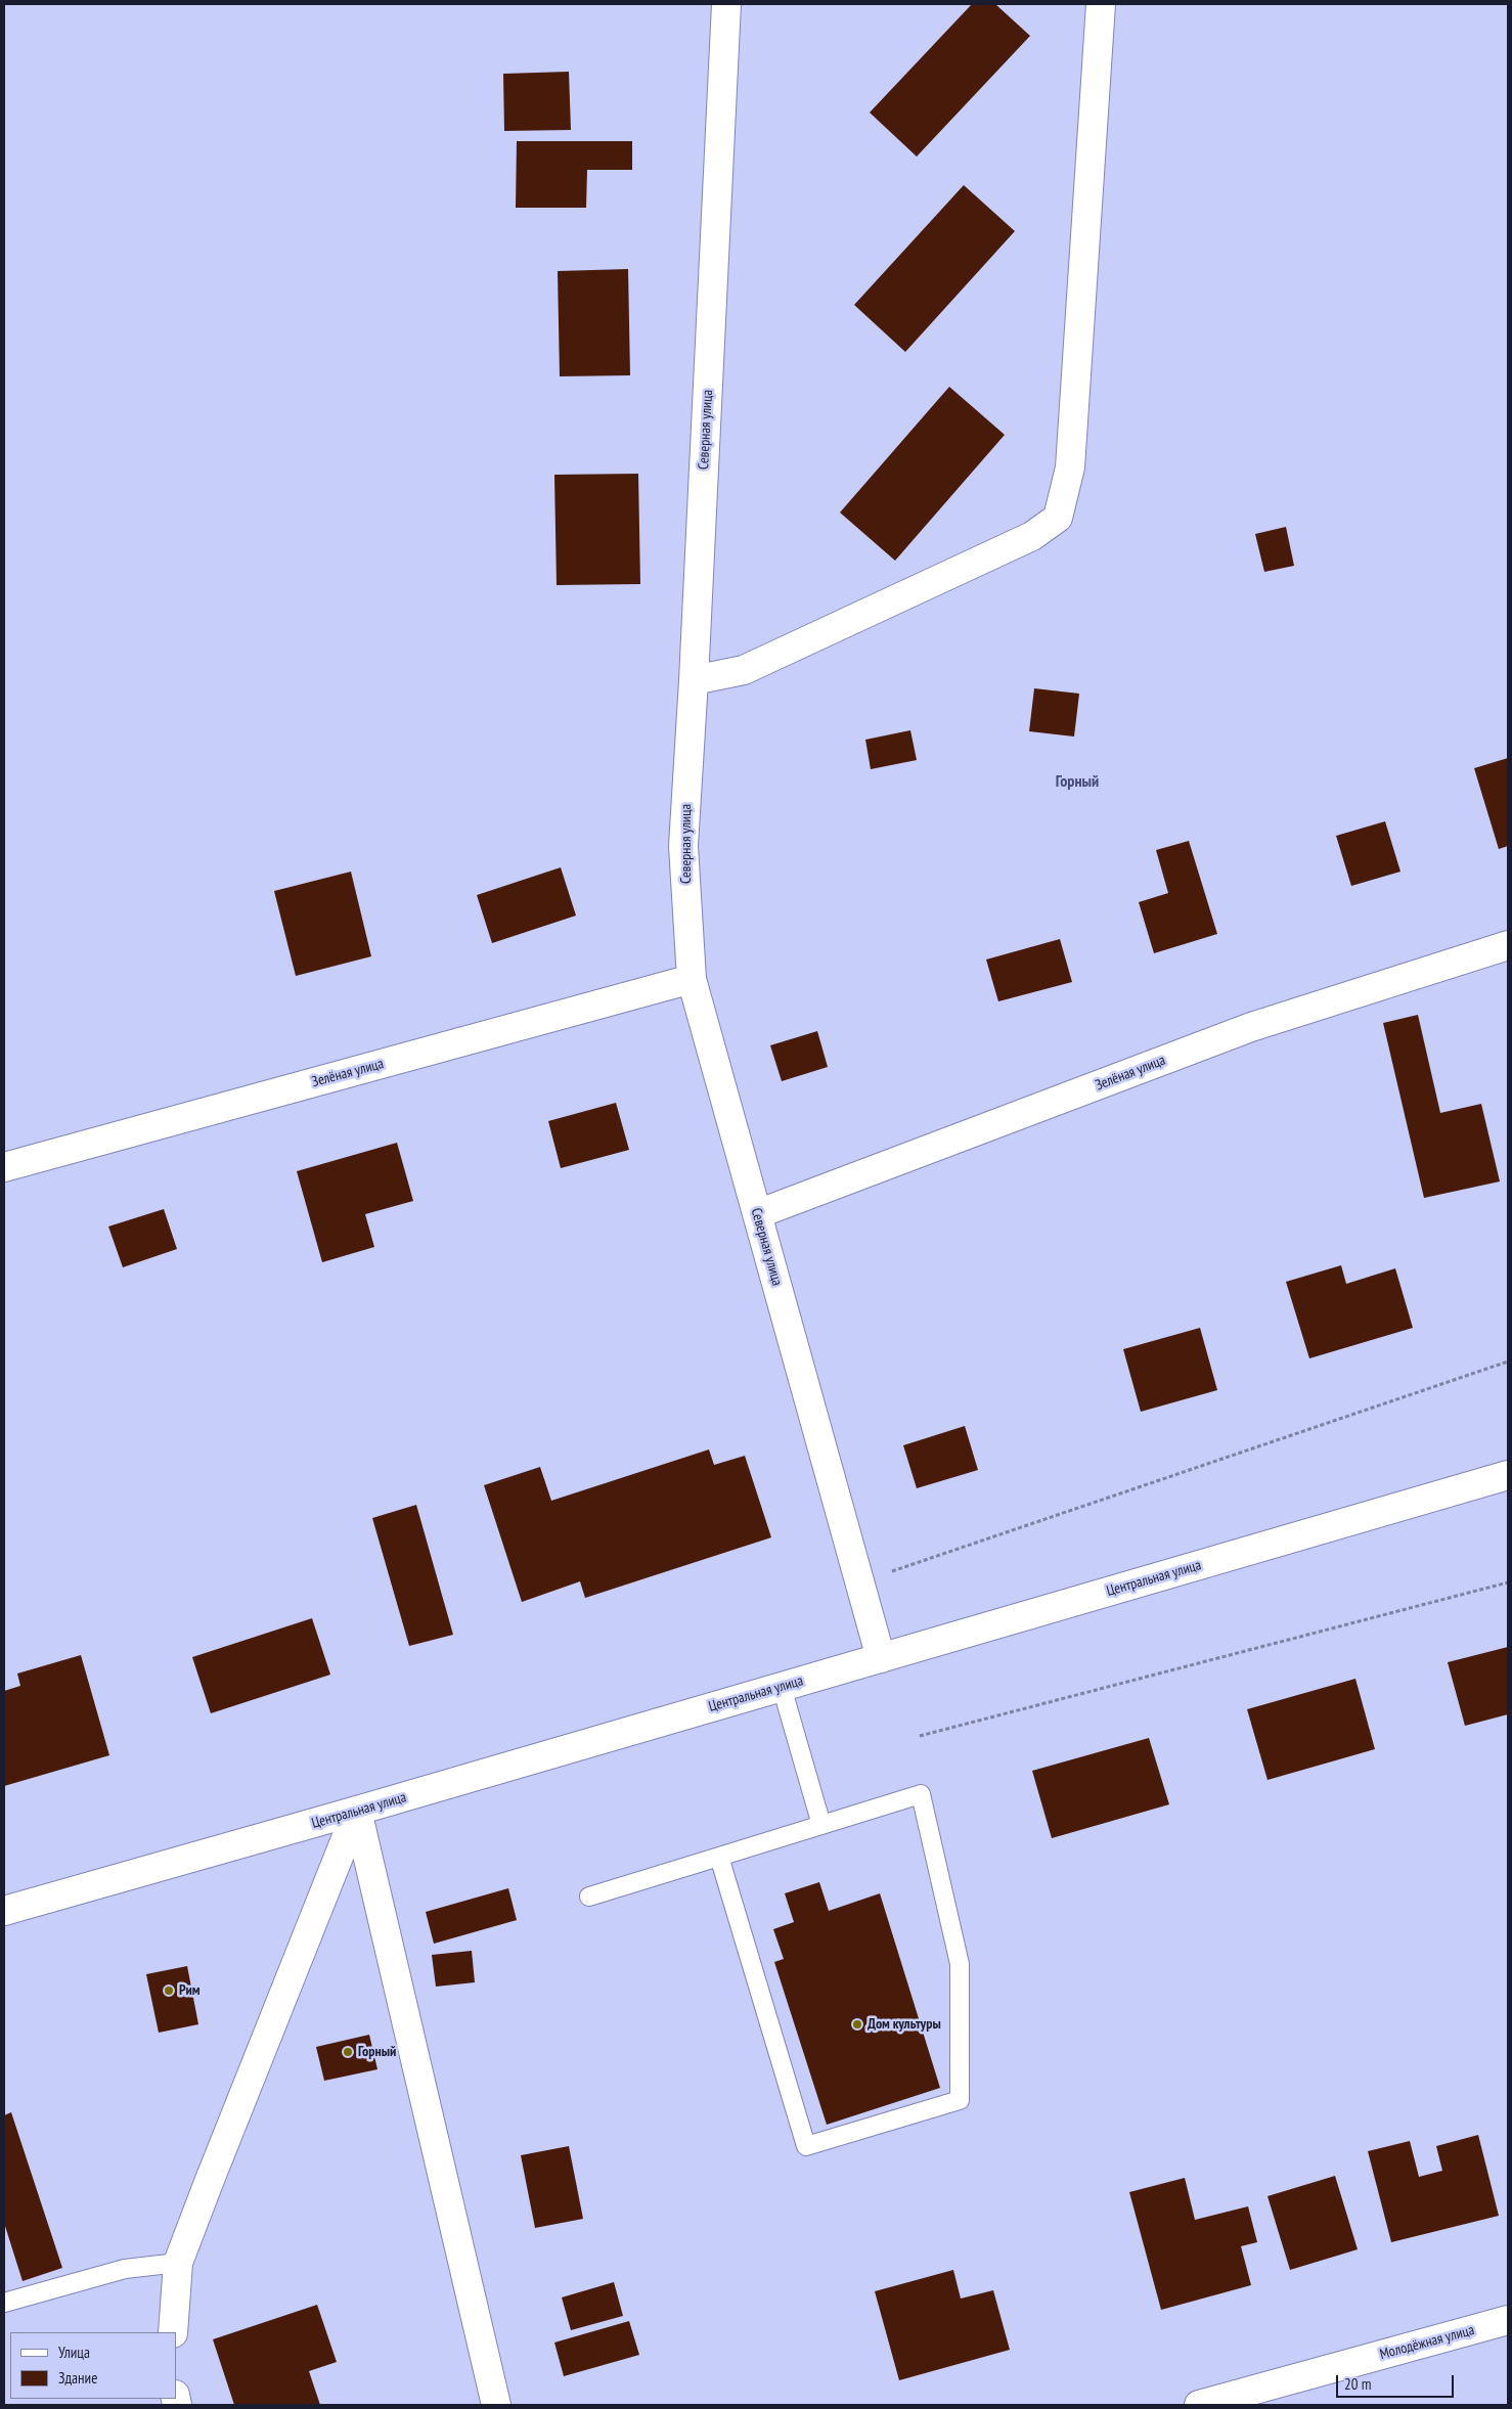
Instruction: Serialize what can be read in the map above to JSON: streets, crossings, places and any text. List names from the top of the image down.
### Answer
{
  "streets": {
    "street": [
      "Северная улица",
      "Зелёная улица",
      "Центральная улица",
      "Молодёжная улица"
    ]
  },
  "crossings": [
    ["Северная улица", "Зелёная улица"],
    ["Северная улица", "Центральная улица"]
  ],
  "districts": ["Горный"],
  "places": ["Рим", "Дом культуры", "Горный"],
  "legend": ["Улица", "Здание"],
  "scale_bar": "20 m"
}
